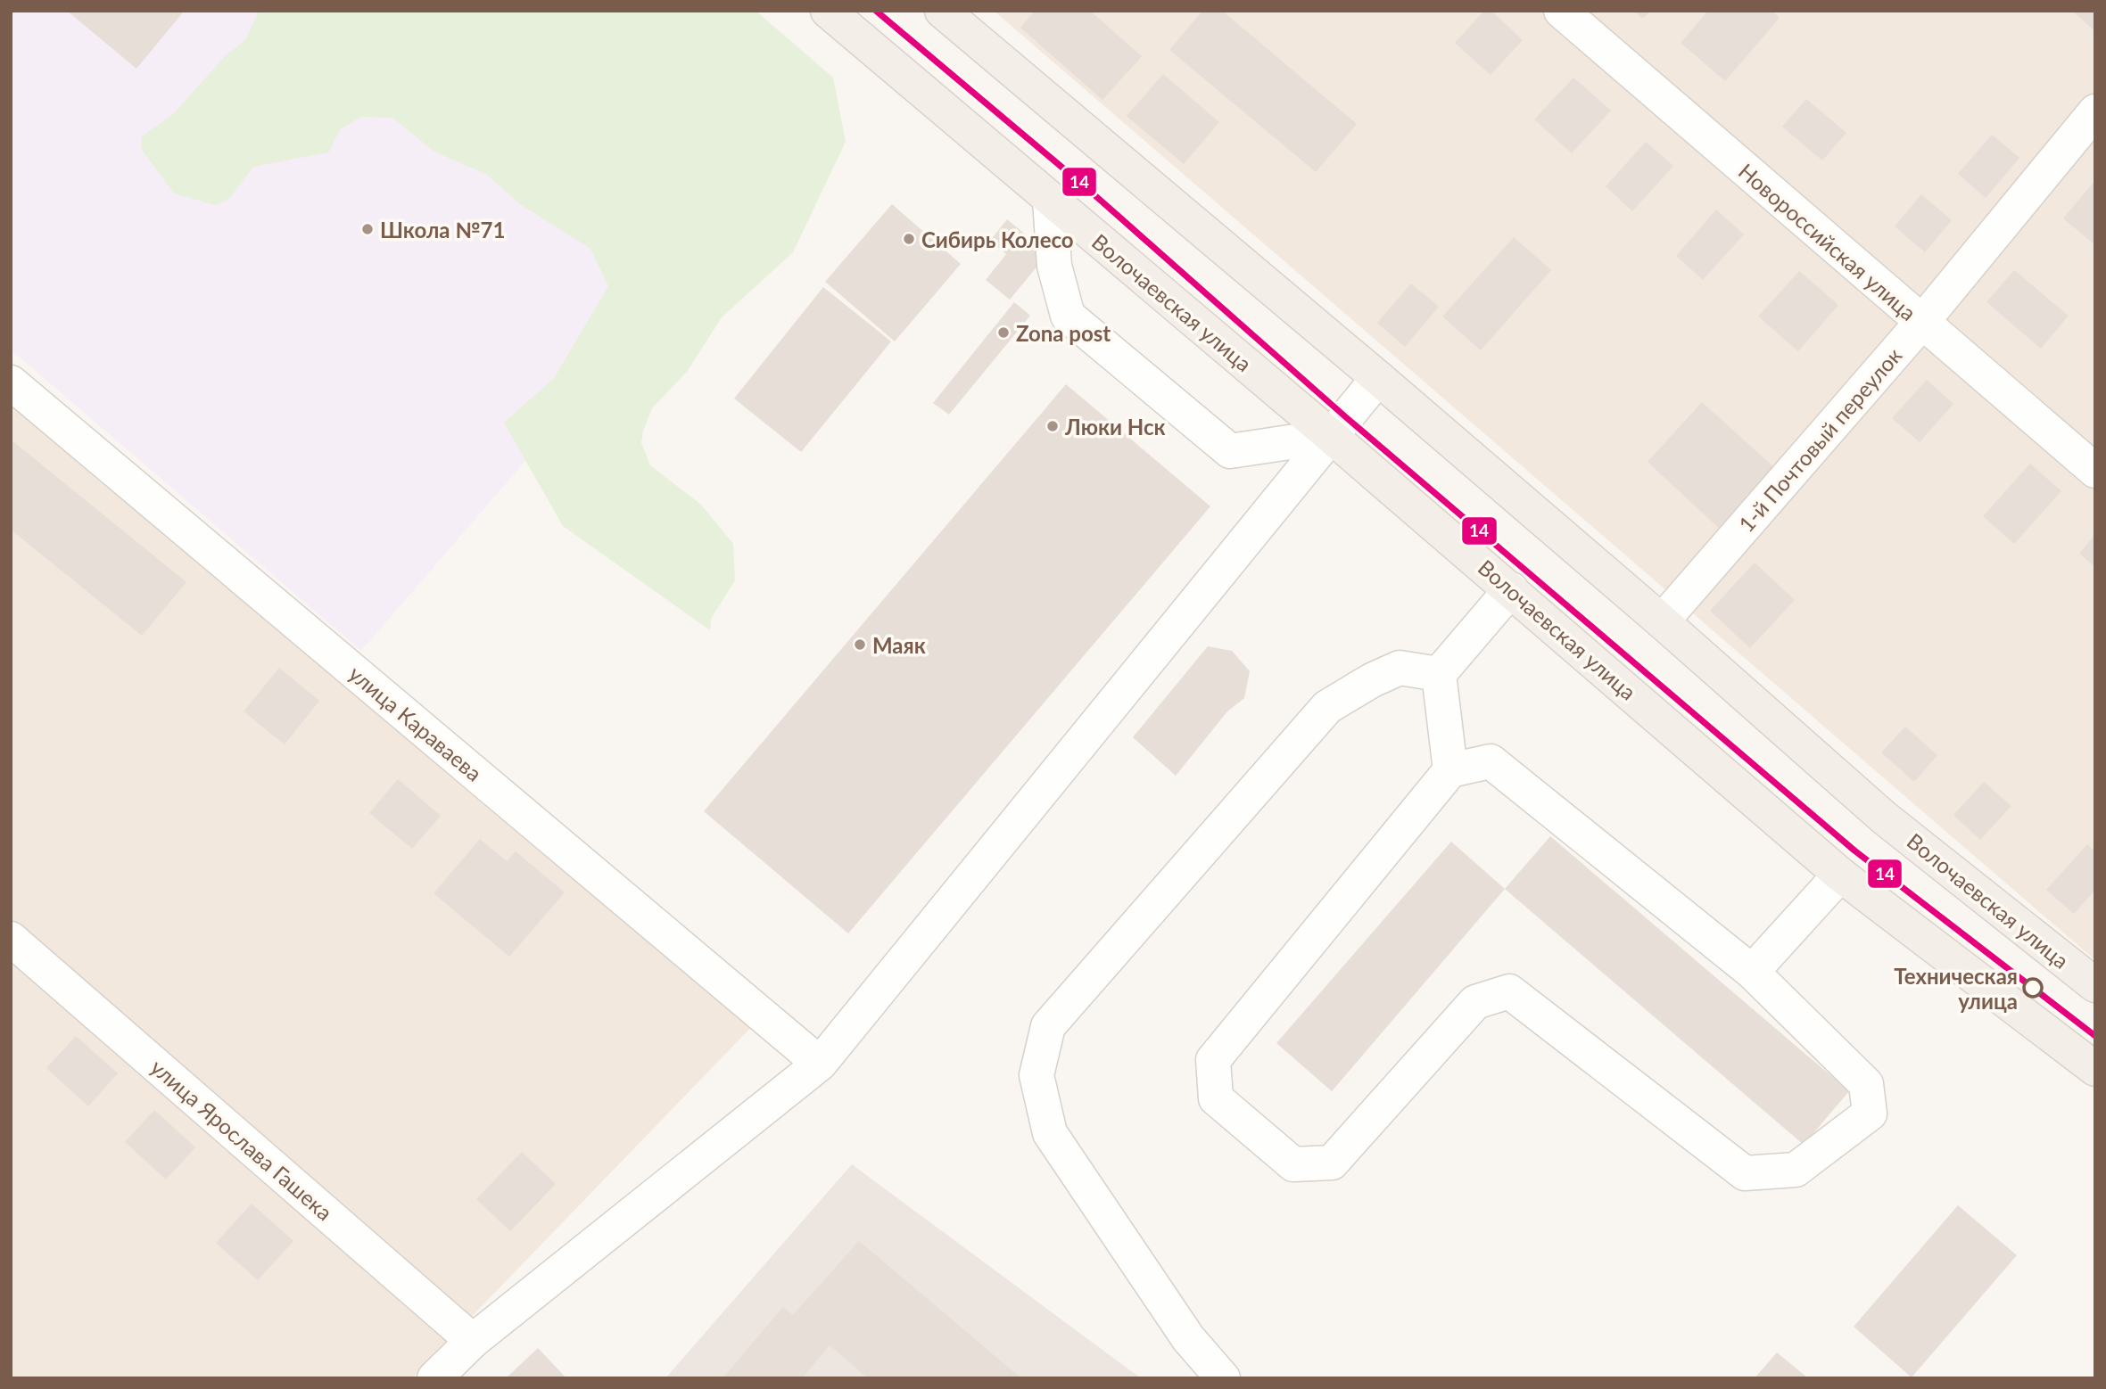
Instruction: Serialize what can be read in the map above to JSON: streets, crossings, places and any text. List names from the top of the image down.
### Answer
{
  "streets": {
    "main road": ["Волочаевская улица"],
    "street": [
      "Новороссийская улица",
      "1-й Почтовый переулок",
      "улица Караваева",
      "улица Ярослава Гашека"
    ]
  },
  "crossings": [
    ["Новороссийская улица", "1-й Почтовый переулок"],
    ["Волочаевская улица", "1-й Почтовый переулок"]
  ],
  "places": [
    "Школа №71",
    "Сибирь Колесо",
    "Zona post",
    "Люки Нск",
    "Маяк",
    "Техническая улица"
  ],
  "lines": ["transit line 14"]
}
